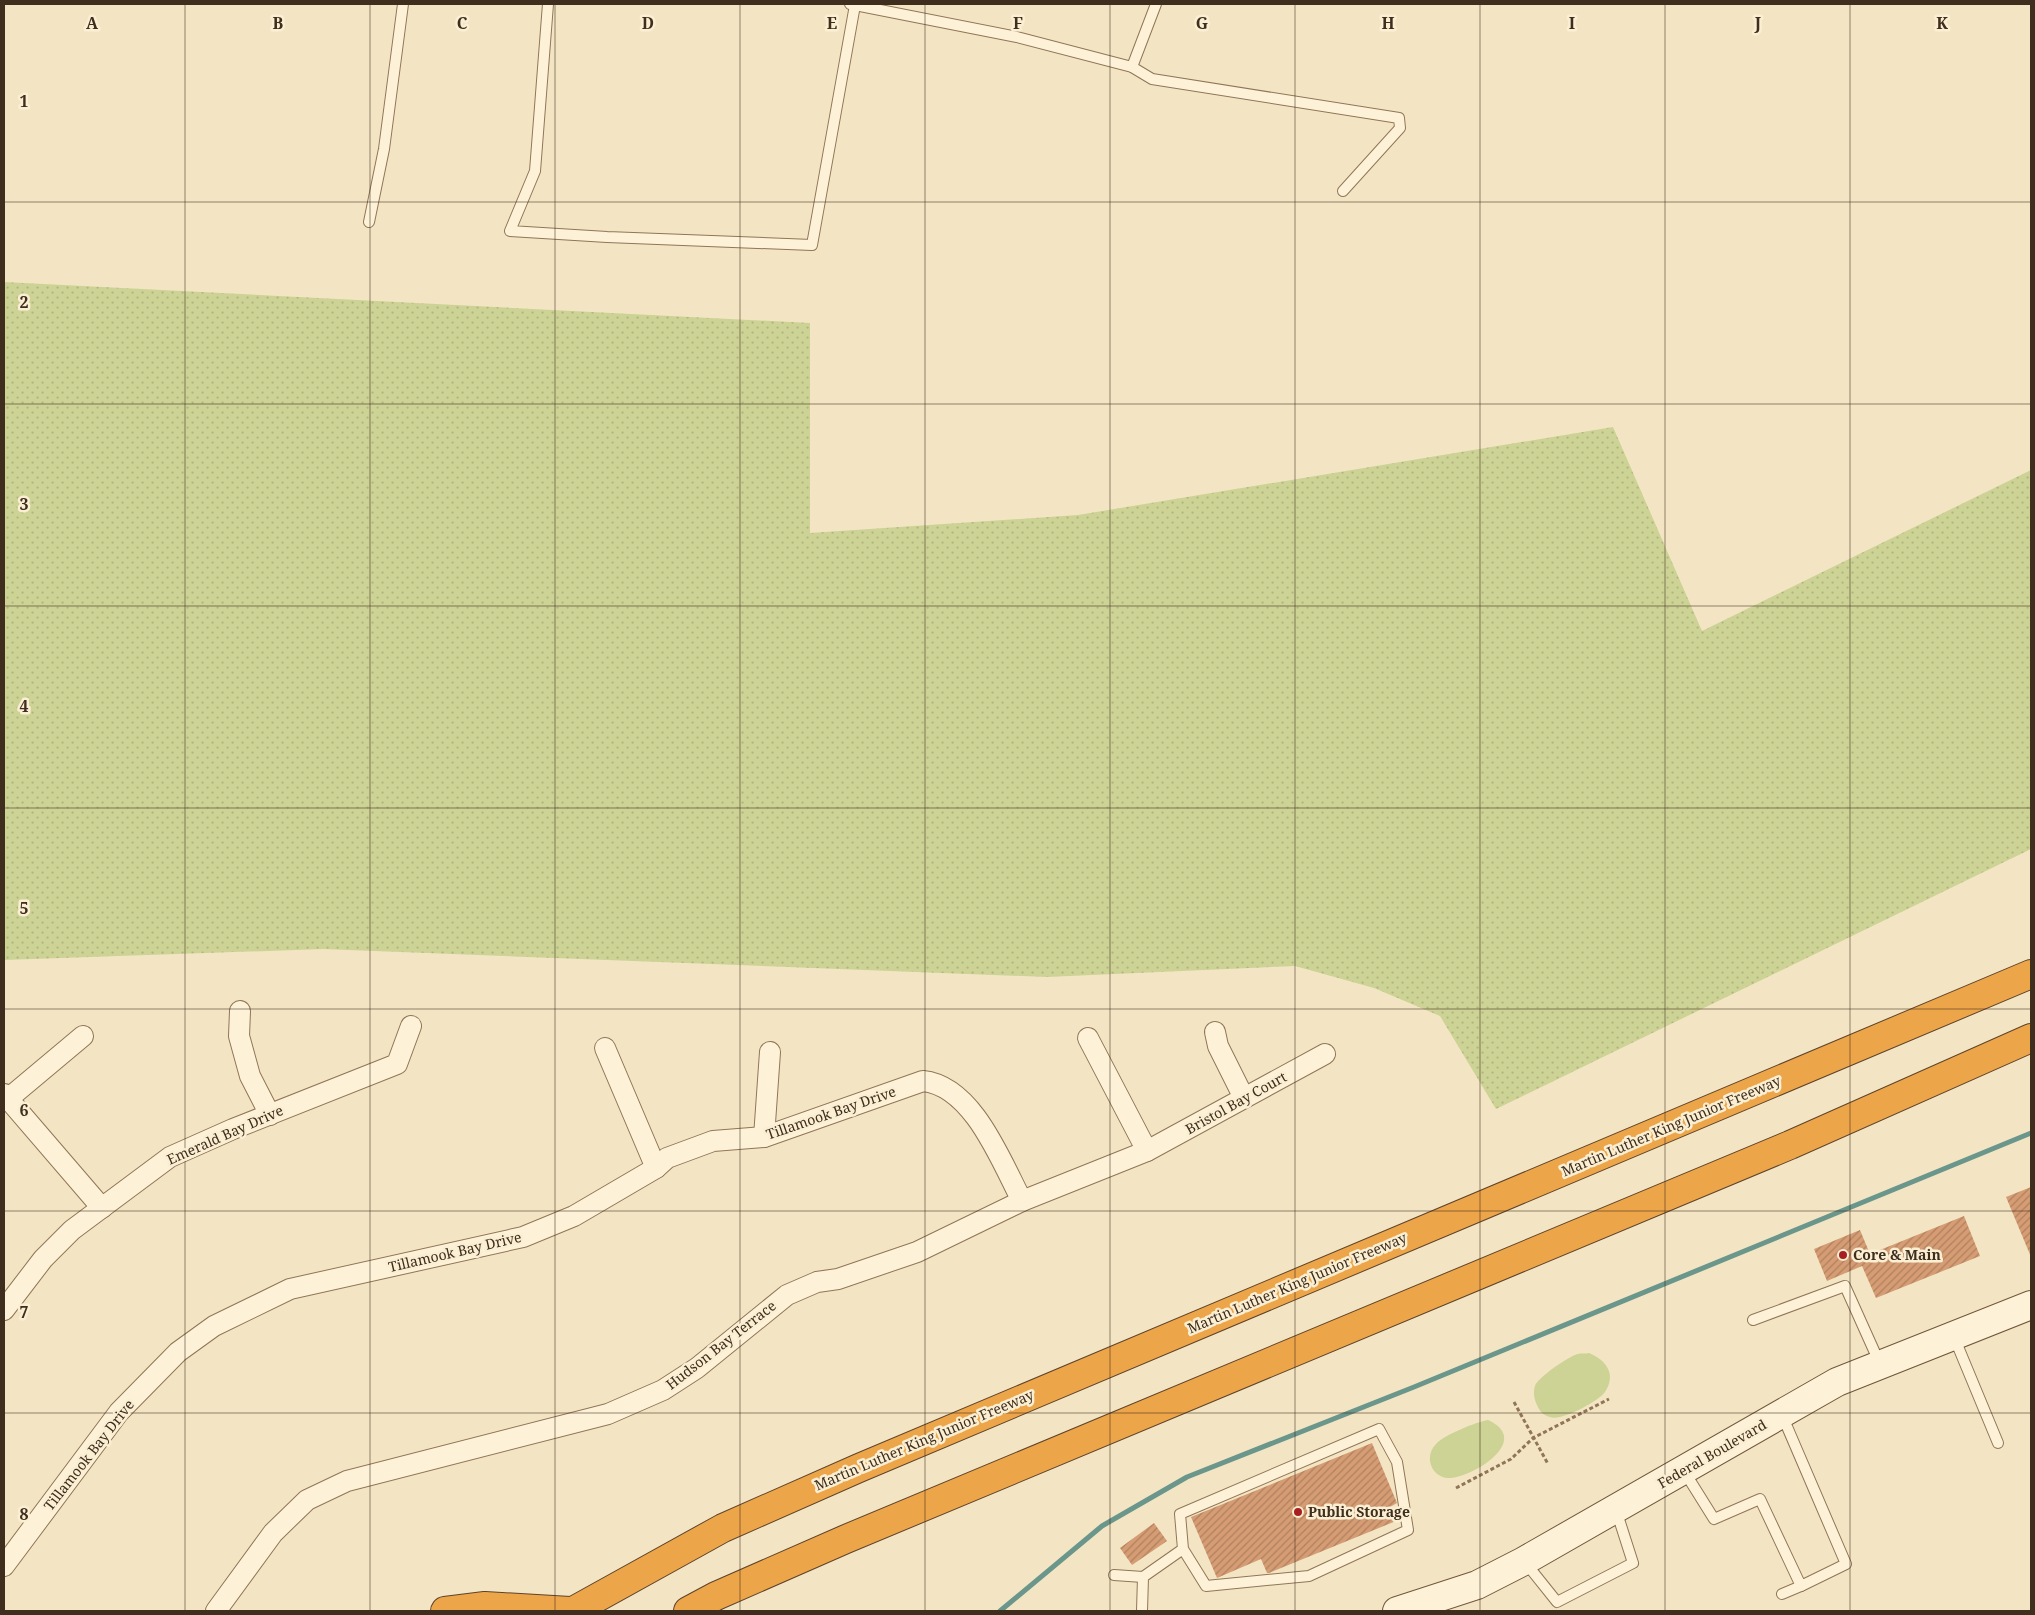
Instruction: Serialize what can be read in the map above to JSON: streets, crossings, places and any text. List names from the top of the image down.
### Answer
{
  "streets": {
    "highway": ["Martin Luther King Junior Freeway"],
    "main road": ["Federal Boulevard"],
    "street": [
      "Bristol Bay Court",
      "Tillamook Bay Drive",
      "Emerald Bay Drive",
      "Hudson Bay Terrace"
    ]
  },
  "crossings": [
    ["Bristol Bay Court", "Hudson Bay Terrace"],
    ["Tillamook Bay Drive", "Hudson Bay Terrace"]
  ],
  "places": ["Core & Main", "Public Storage"],
  "grid": {
    "columns": [
      "A",
      "B",
      "C",
      "D",
      "E",
      "F",
      "G",
      "H",
      "I",
      "J",
      "K"
    ],
    "rows": [
      "1",
      "2",
      "3",
      "4",
      "5",
      "6",
      "7",
      "8"
    ]
  }
}
